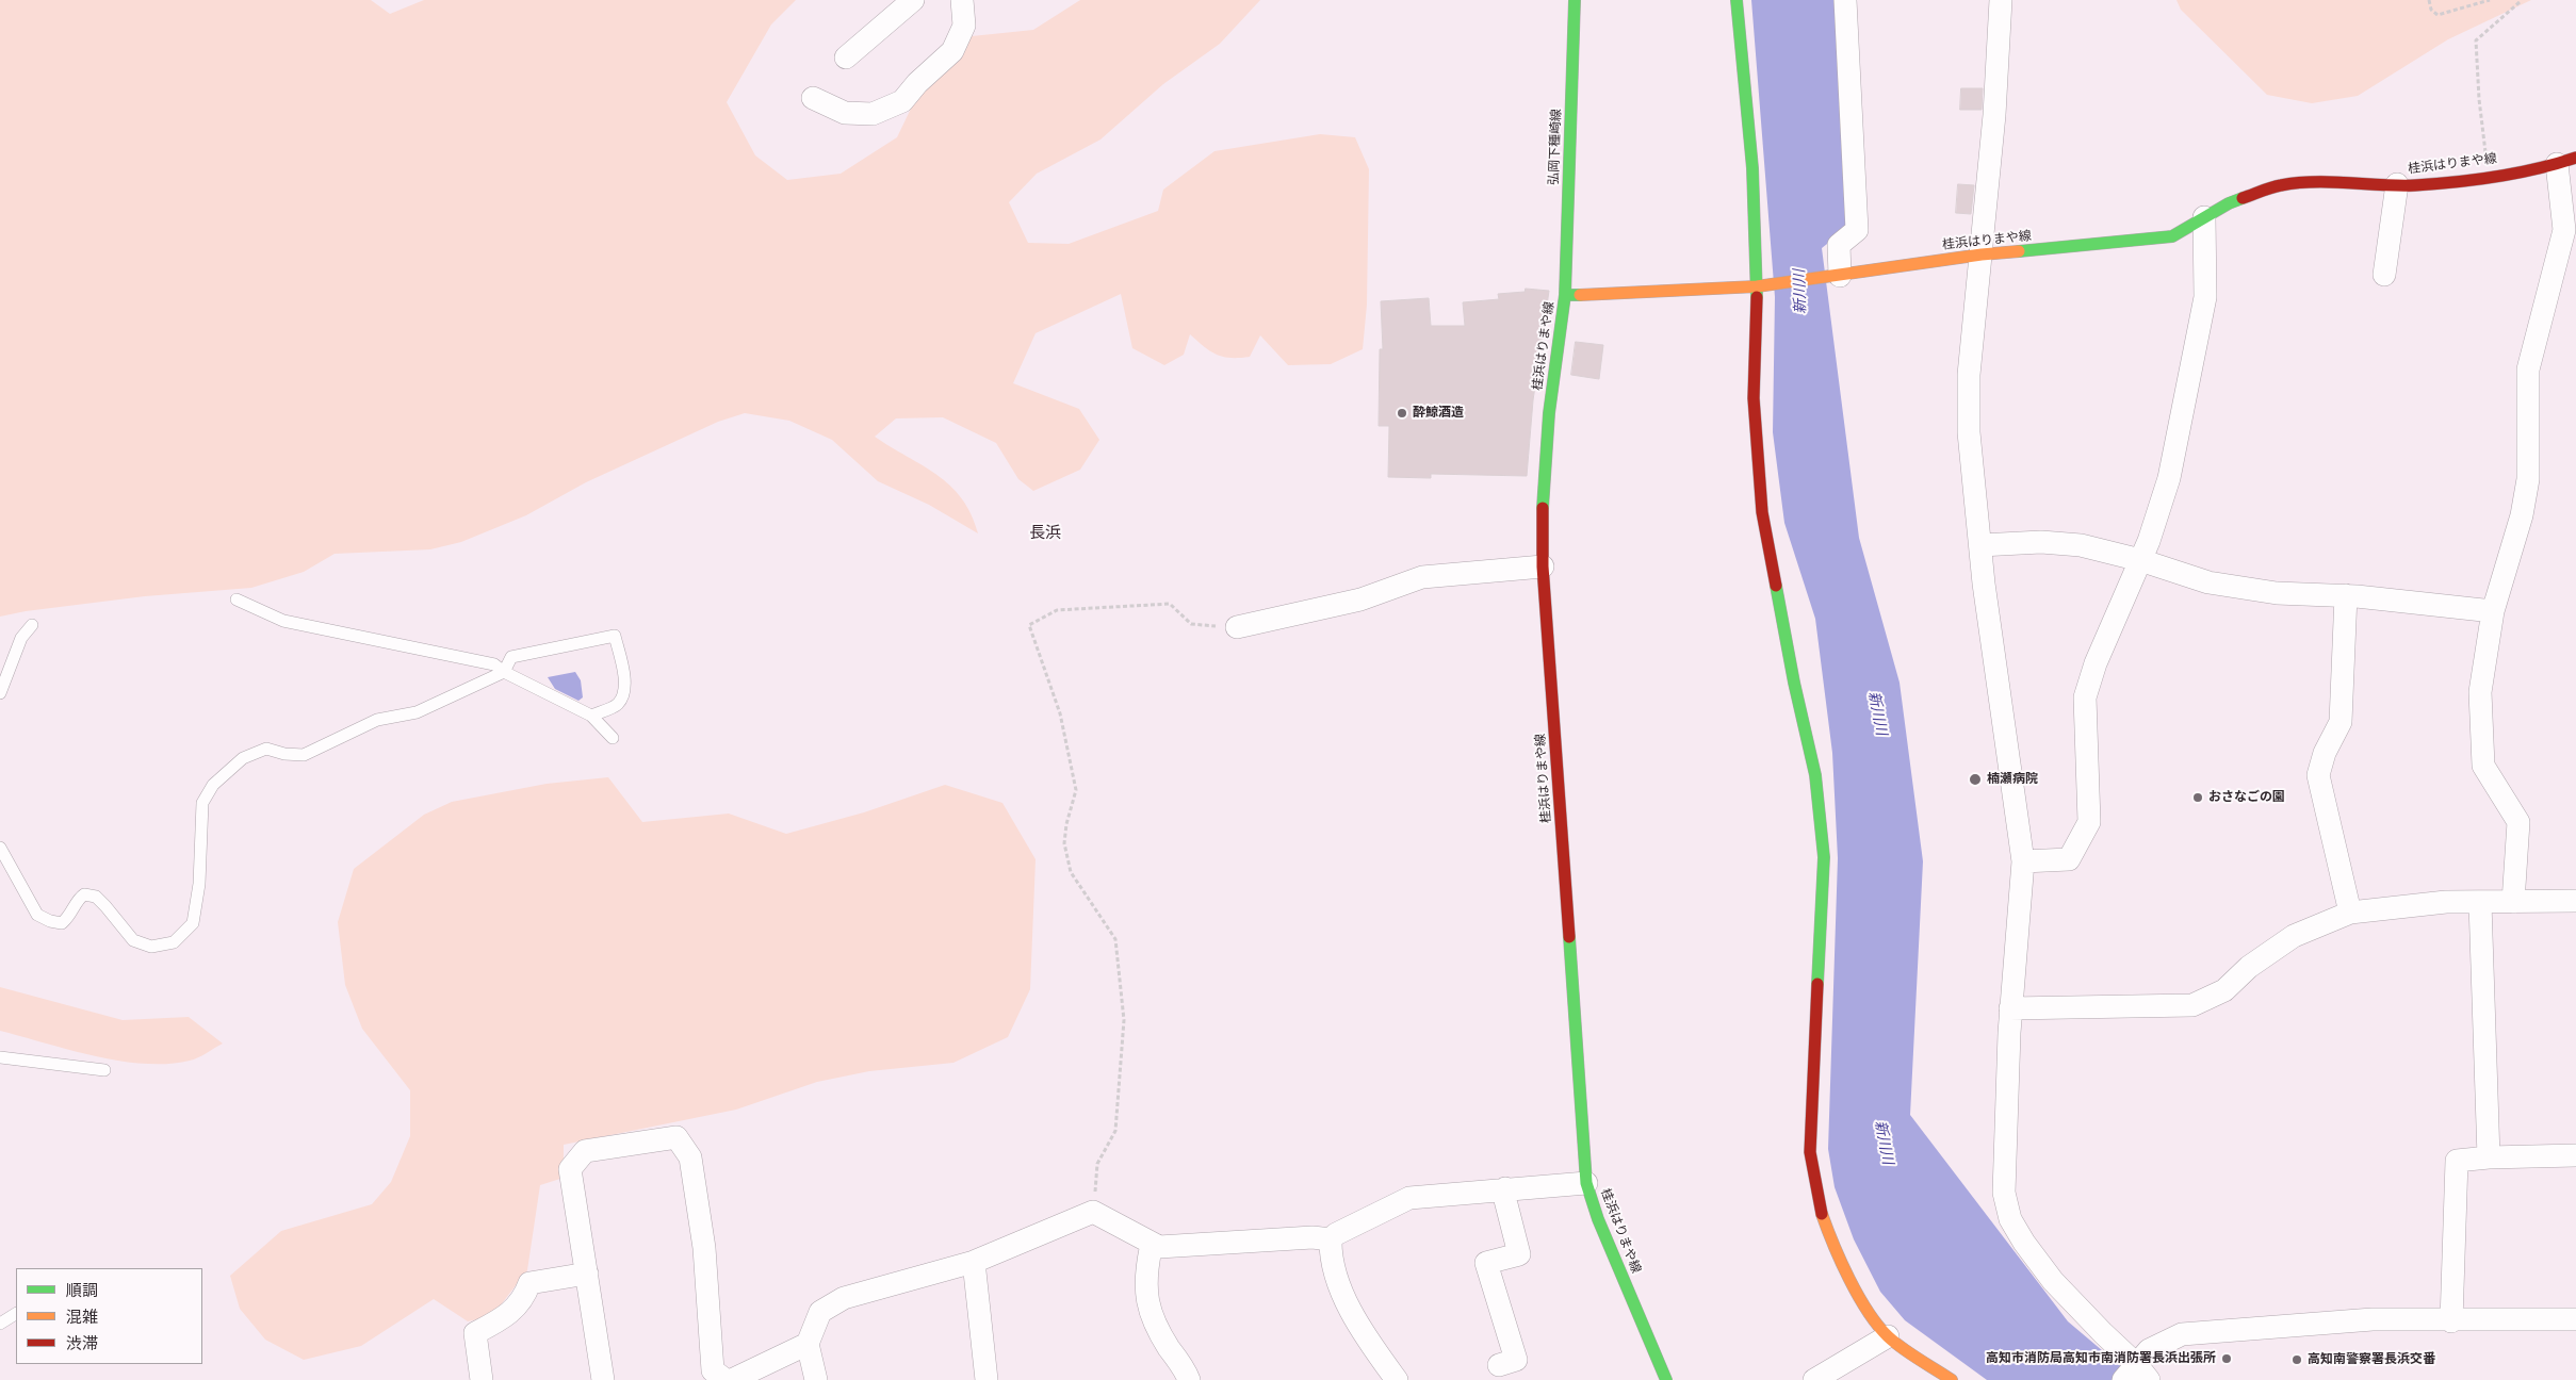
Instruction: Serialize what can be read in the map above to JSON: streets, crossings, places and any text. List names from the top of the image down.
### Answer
{
  "streets": {
    "main road": ["弘岡下種崎線", "桂浜はりまや線"]
  },
  "crossings": [
    ["弘岡下種崎線", "桂浜はりまや線"]
  ],
  "districts": ["長浜"],
  "water": ["新川川"],
  "places": [
    "酔鯨酒造",
    "楠瀬病院",
    "おさなごの園",
    "高知市消防局高知市南消防署長浜出張所",
    "高知南警察署長浜交番"
  ],
  "legend": ["順調", "混雑", "渋滞"]
}
